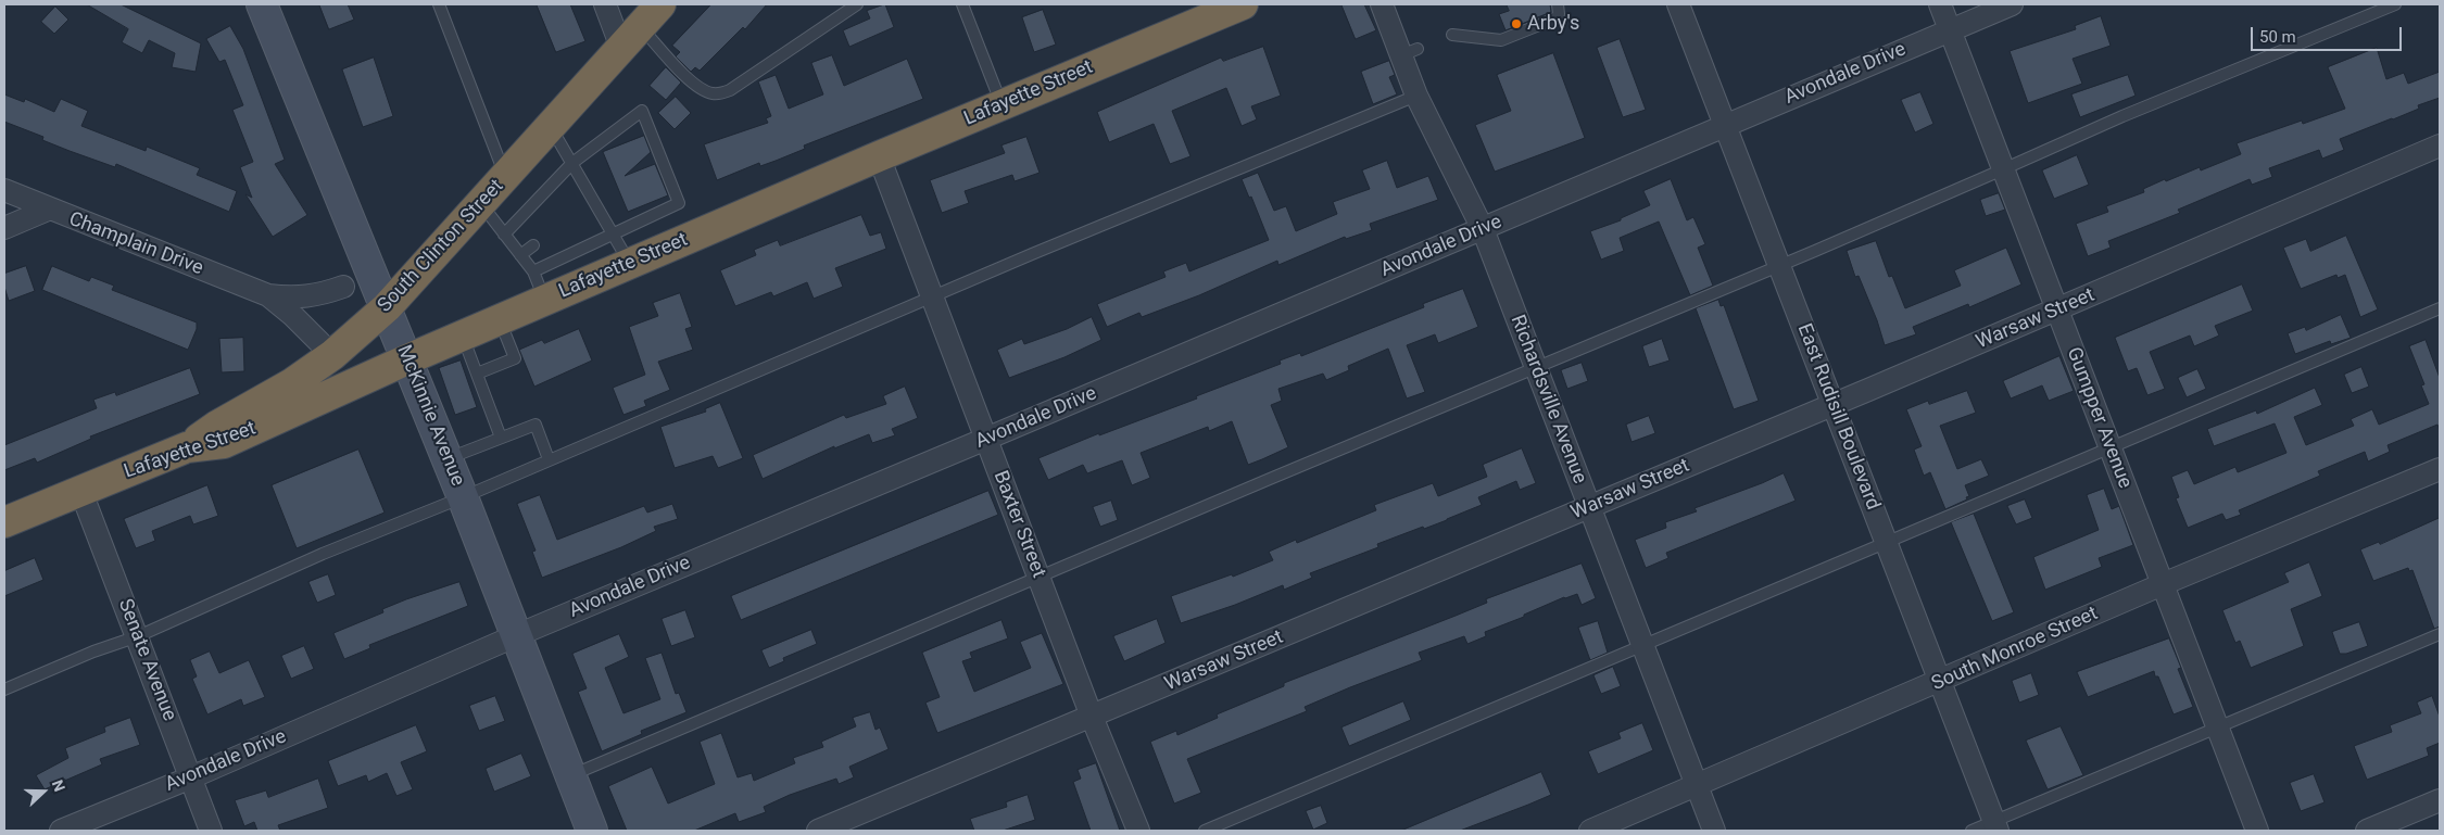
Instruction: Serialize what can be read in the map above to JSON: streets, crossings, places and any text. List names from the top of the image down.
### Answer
{
  "streets": {
    "highway": ["Lafayette Street", "South Clinton Street"],
    "street": [
      "Avondale Drive",
      "Champlain Drive",
      "Warsaw Street",
      "Richardsville Avenue",
      "McKinnie Avenue",
      "East Rudisill Boulevard",
      "Gumpper Avenue",
      "Baxter Street",
      "South Monroe Street",
      "Senate Avenue"
    ]
  },
  "crossings": [
    ["Avondale Drive", "Richardsville Avenue"],
    ["Avondale Drive", "McKinnie Avenue"],
    ["Avondale Drive", "East Rudisill Boulevard"],
    ["Avondale Drive", "Gumpper Avenue"],
    ["Avondale Drive", "Baxter Street"],
    ["Avondale Drive", "Senate Avenue"],
    ["Lafayette Street", "South Clinton Street"],
    ["Lafayette Street", "McKinnie Avenue"],
    ["Lafayette Street", "Baxter Street"],
    ["Lafayette Street", "Senate Avenue"],
    ["Champlain Drive", "South Clinton Street"],
    ["South Clinton Street", "McKinnie Avenue"],
    ["Warsaw Street", "Richardsville Avenue"],
    ["Warsaw Street", "East Rudisill Boulevard"],
    ["Warsaw Street", "Gumpper Avenue"],
    ["Warsaw Street", "Baxter Street"],
    ["Richardsville Avenue", "South Monroe Street"],
    ["East Rudisill Boulevard", "South Monroe Street"],
    ["Gumpper Avenue", "South Monroe Street"]
  ],
  "places": ["Arby's"],
  "scale_bar": "50 m",
  "north": "right"
}
